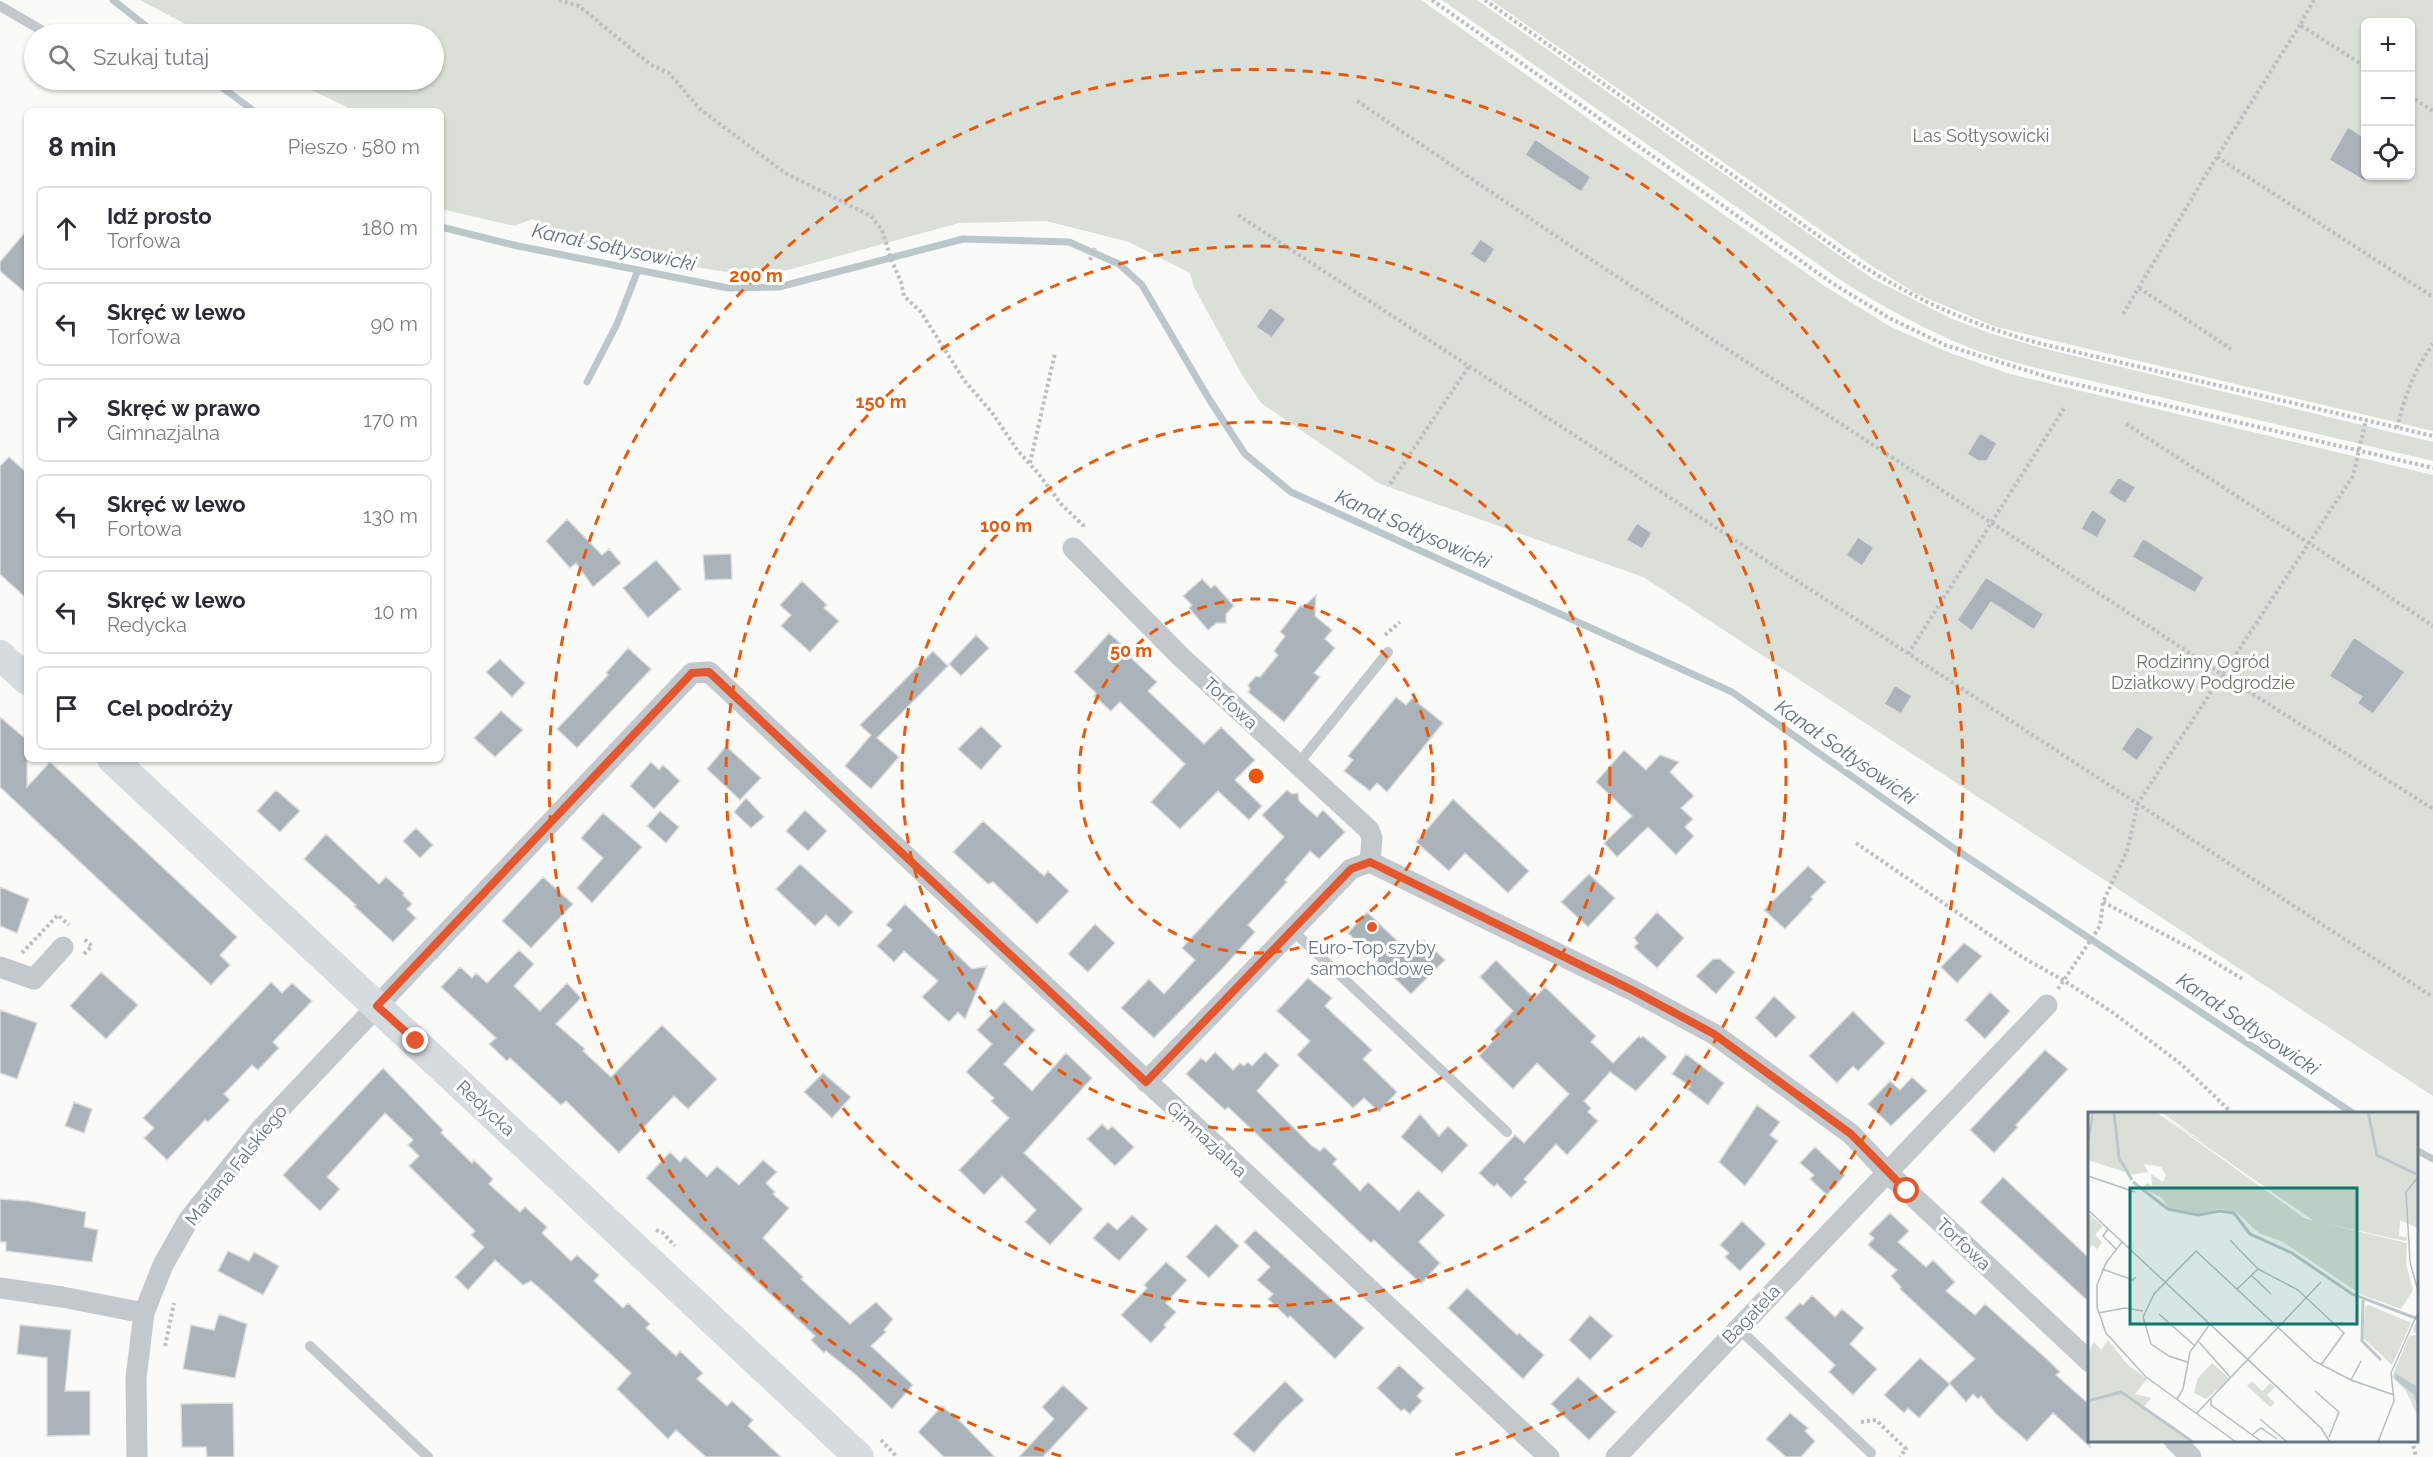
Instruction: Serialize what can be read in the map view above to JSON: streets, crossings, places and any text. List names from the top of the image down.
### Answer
{
  "streets": {
    "street": [
      "Torfowa",
      "Redycka",
      "Gimnazjalna",
      "Mariana Falskiego",
      "Bagatela"
    ]
  },
  "crossings": [
    ["Torfowa", "Bagatela"],
    ["Redycka", "Mariana Falskiego"],
    ["Gimnazjalna", "Mariana Falskiego"]
  ],
  "water": ["Kanał Sołtysowicki"],
  "parks": ["Las Sołtysowicki", "Rodzinny Ogród Działkowy Podgrodzie"],
  "places": ["Euro-Top szyby samochodowe"],
  "page": {
    "map_buttons": ["+", "−"],
    "search": "Szukaj tutaj",
    "heading": ["8 min", "Pieszo · 580 m"],
    "list": [
      ["Idź prosto", "Torfowa", "180 m"],
      ["Skręć w lewo", "Torfowa", "90 m"],
      ["Skręć w prawo", "Gimnazjalna", "170 m"],
      ["Skręć w lewo", "Fortowa", "130 m"],
      ["Skręć w lewo", "Redycka", "10 m"],
      "Cel podróży"
    ]
  },
  "rings": [
    "200 m",
    "150 m",
    "100 m",
    "50 m"
  ]
}
